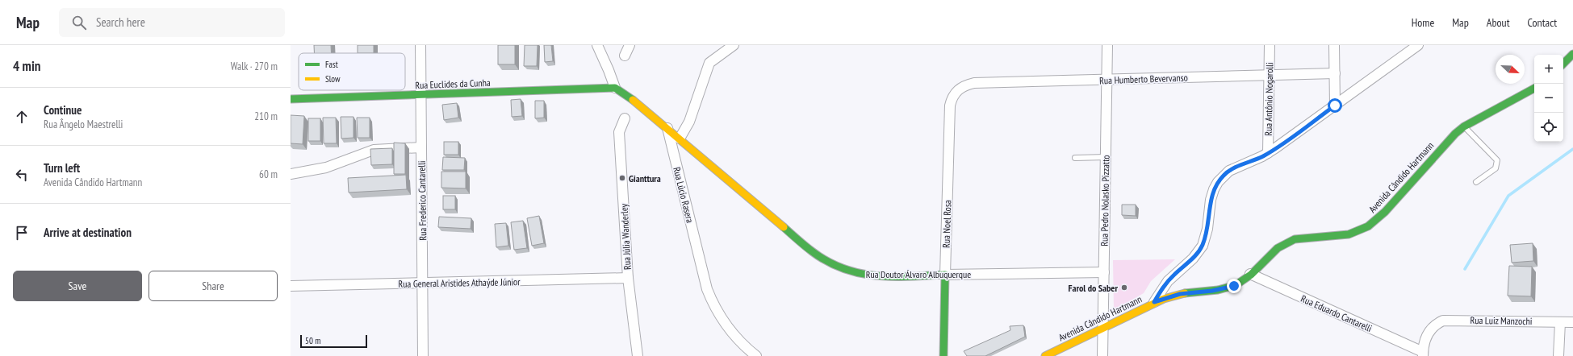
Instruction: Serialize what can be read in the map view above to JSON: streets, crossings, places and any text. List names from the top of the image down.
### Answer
{
  "streets": {
    "street": [
      "Rua Humberto Bevervanso",
      "Rua Euclides da Cunha",
      "Rua Antônio Nogarolli",
      "Avenida Cândido Hartmann",
      "Rua Lúcio Rasera",
      "Rua Frederico Cantarelli",
      "Rua Pedro Nolasko Pizzatto",
      "Rua Noel Rosa",
      "Rua Júlia Wanderley",
      "Rua Doutor Álvaro Albuquerque",
      "Rua General Aristides Athaýde Júnior",
      "Rua Eduardo Cantarelli",
      "Rua Luiz Manzochi"
    ]
  },
  "crossings": [
    ["Rua Humberto Bevervanso", "Rua Antônio Nogarolli"],
    ["Rua Humberto Bevervanso", "Rua Pedro Nolasko Pizzatto"],
    ["Rua Humberto Bevervanso", "Rua Noel Rosa"],
    ["Rua Euclides da Cunha", "Rua Frederico Cantarelli"],
    ["Avenida Cândido Hartmann", "Rua Pedro Nolasko Pizzatto"],
    ["Avenida Cândido Hartmann", "Rua Eduardo Cantarelli"],
    ["Rua Lúcio Rasera", "Rua Doutor Álvaro Albuquerque"],
    ["Rua Frederico Cantarelli", "Rua General Aristides Athaýde Júnior"],
    ["Rua Pedro Nolasko Pizzatto", "Rua Doutor Álvaro Albuquerque"],
    ["Rua Noel Rosa", "Rua Doutor Álvaro Albuquerque"],
    ["Rua Júlia Wanderley", "Rua General Aristides Athaýde Júnior"],
    ["Rua Eduardo Cantarelli", "Rua Luiz Manzochi"]
  ],
  "places": ["Gianttura", "Farol do Saber"],
  "legend": ["Fast", "Slow"],
  "scale_bar": "50 m",
  "north": "bottom right",
  "page": {
    "header": "Map",
    "search": "Search here",
    "nav": [
      "Home",
      "Map",
      "About",
      "Contact"
    ],
    "heading": ["4 min", "Walk · 270 m"],
    "map_buttons": ["+", "−"],
    "list": [
      ["Continue", "Rua Ângelo Maestrelli", "210 m"],
      ["Turn left", "Avenida Cândido Hartmann", "60 m"],
      "Arrive at destination"
    ],
    "buttons": ["Save", "Share"],
    "scale": "50 m"
  }
}
